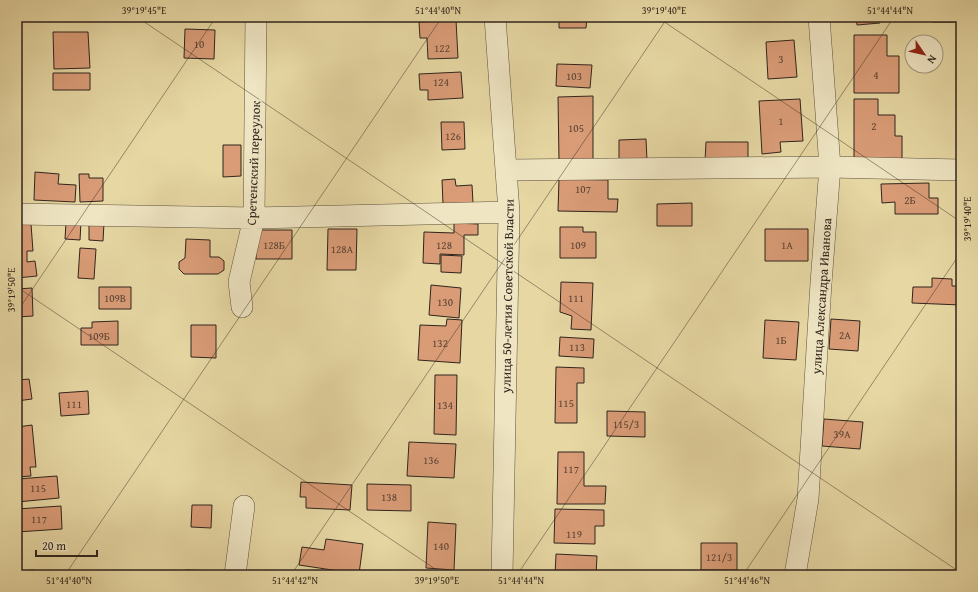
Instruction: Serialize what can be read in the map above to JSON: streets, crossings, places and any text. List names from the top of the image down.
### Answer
{
  "streets": {
    "street": ["Сретенский переулок", "улица 50-летия Советской Власти", "улица Александра Иванова"]
  },
  "house_numbers": [
    "10",
    "122",
    "3",
    "4",
    "103",
    "124",
    "1",
    "2",
    "105",
    "126",
    "107",
    "2Б",
    "128Б",
    "128",
    "109",
    "1А",
    "128А",
    "109В",
    "111",
    "130",
    "2А",
    "109Б",
    "1Б",
    "132",
    "113",
    "115",
    "111",
    "134",
    "115/3",
    "39А",
    "136",
    "117",
    "115",
    "138",
    "117",
    "119",
    "140",
    "121/3"
  ],
  "scale_bar": "20 m",
  "north": "bottom right",
  "coordinates": [
    "39°19'45\"E",
    "51°44'40\"N",
    "39°19'40\"E",
    "51°44'44\"N",
    "39°19'50\"E",
    "51°44'42\"N",
    "51°44'46\"N"
  ]
}
